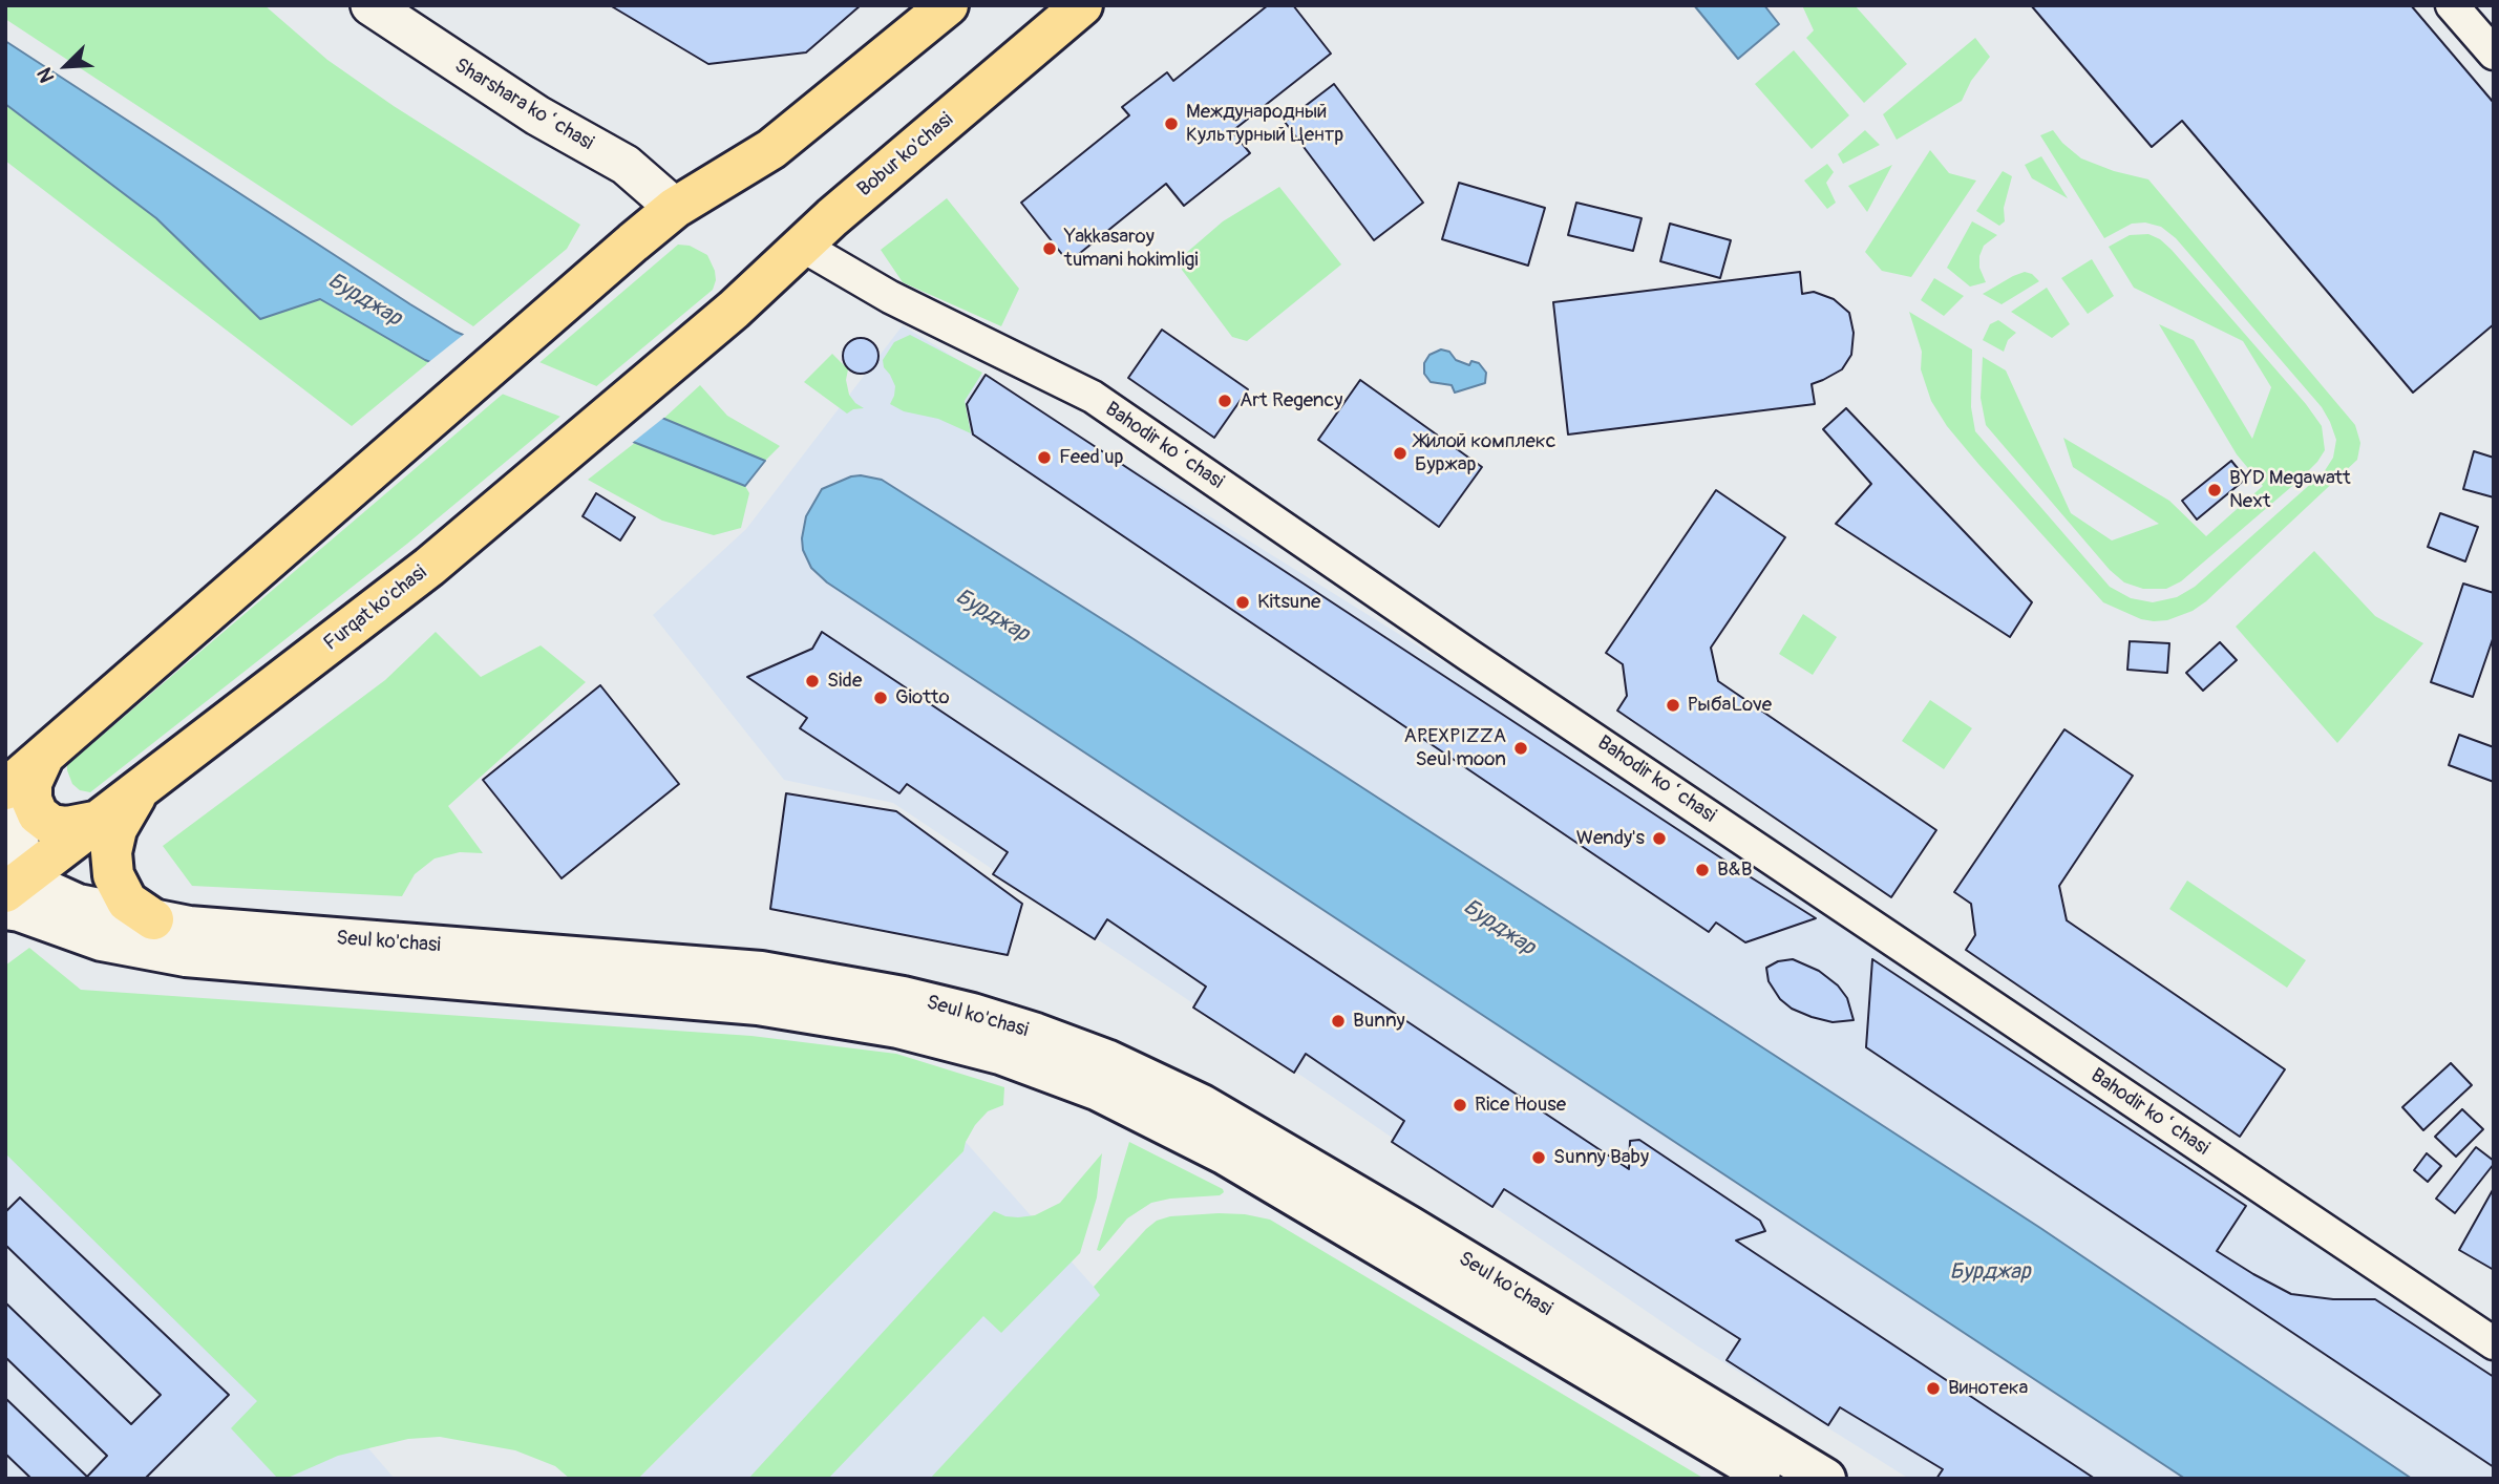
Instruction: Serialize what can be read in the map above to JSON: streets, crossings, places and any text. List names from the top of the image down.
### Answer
{
  "streets": {
    "main road": ["Bobur ko'chasi", "Furqat ko'chasi", "Seul ko'chasi"],
    "street": ["Sharshara koʻchasi", "Bahodir koʻchasi"]
  },
  "crossings": [
    ["Bobur ko'chasi", "Bahodir koʻchasi"],
    ["Bobur ko'chasi", "Furqat ko'chasi"],
    ["Furqat ko'chasi", "Seul ko'chasi"]
  ],
  "water": ["Бурджар"],
  "places": [
    "Международный Культурный Центр",
    "Yakkasaroy tumani hokimligi",
    "Art Regency",
    "Жилой комплекс Буржар",
    "Feed up",
    "BYD Megawatt Next",
    "Kitsune",
    "Side",
    "Giotto",
    "РыбаLove",
    "APEXPIZZA Seul moon",
    "Wendy's",
    "B&B",
    "Bunny",
    "Rice House",
    "Sunny Baby",
    "Винотека"
  ],
  "north": "bottom left"
}
